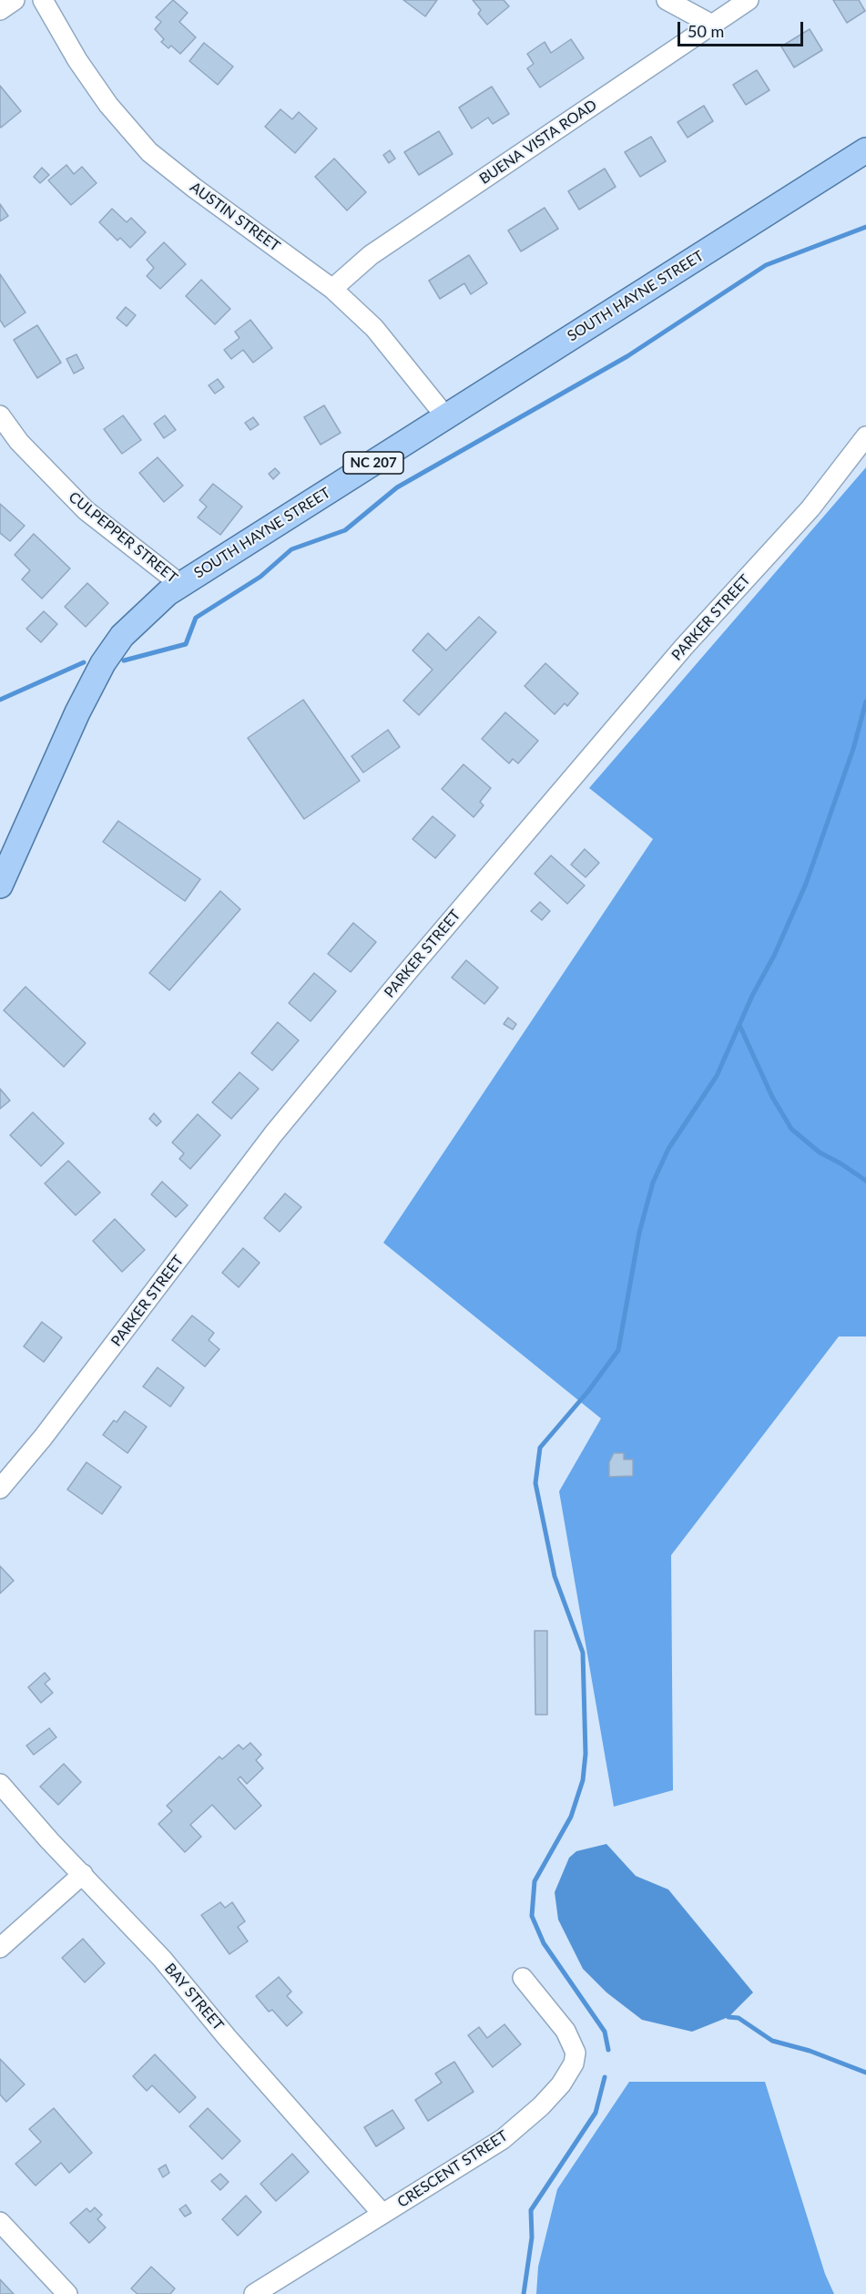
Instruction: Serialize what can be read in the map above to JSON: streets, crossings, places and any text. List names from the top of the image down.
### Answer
{
  "streets": {
    "main road": ["SOUTH HAYNE STREET", "NC 207"],
    "street": [
      "BUENA VISTA ROAD",
      "AUSTIN STREET",
      "CULPEPPER STREET",
      "PARKER STREET",
      "BAY STREET",
      "CRESCENT STREET"
    ]
  },
  "crossings": [
    ["BUENA VISTA ROAD", "AUSTIN STREET"],
    ["AUSTIN STREET", "SOUTH HAYNE STREET"],
    ["SOUTH HAYNE STREET", "CULPEPPER STREET"],
    ["BAY STREET", "CRESCENT STREET"]
  ],
  "scale_bar": "50 m"
}
